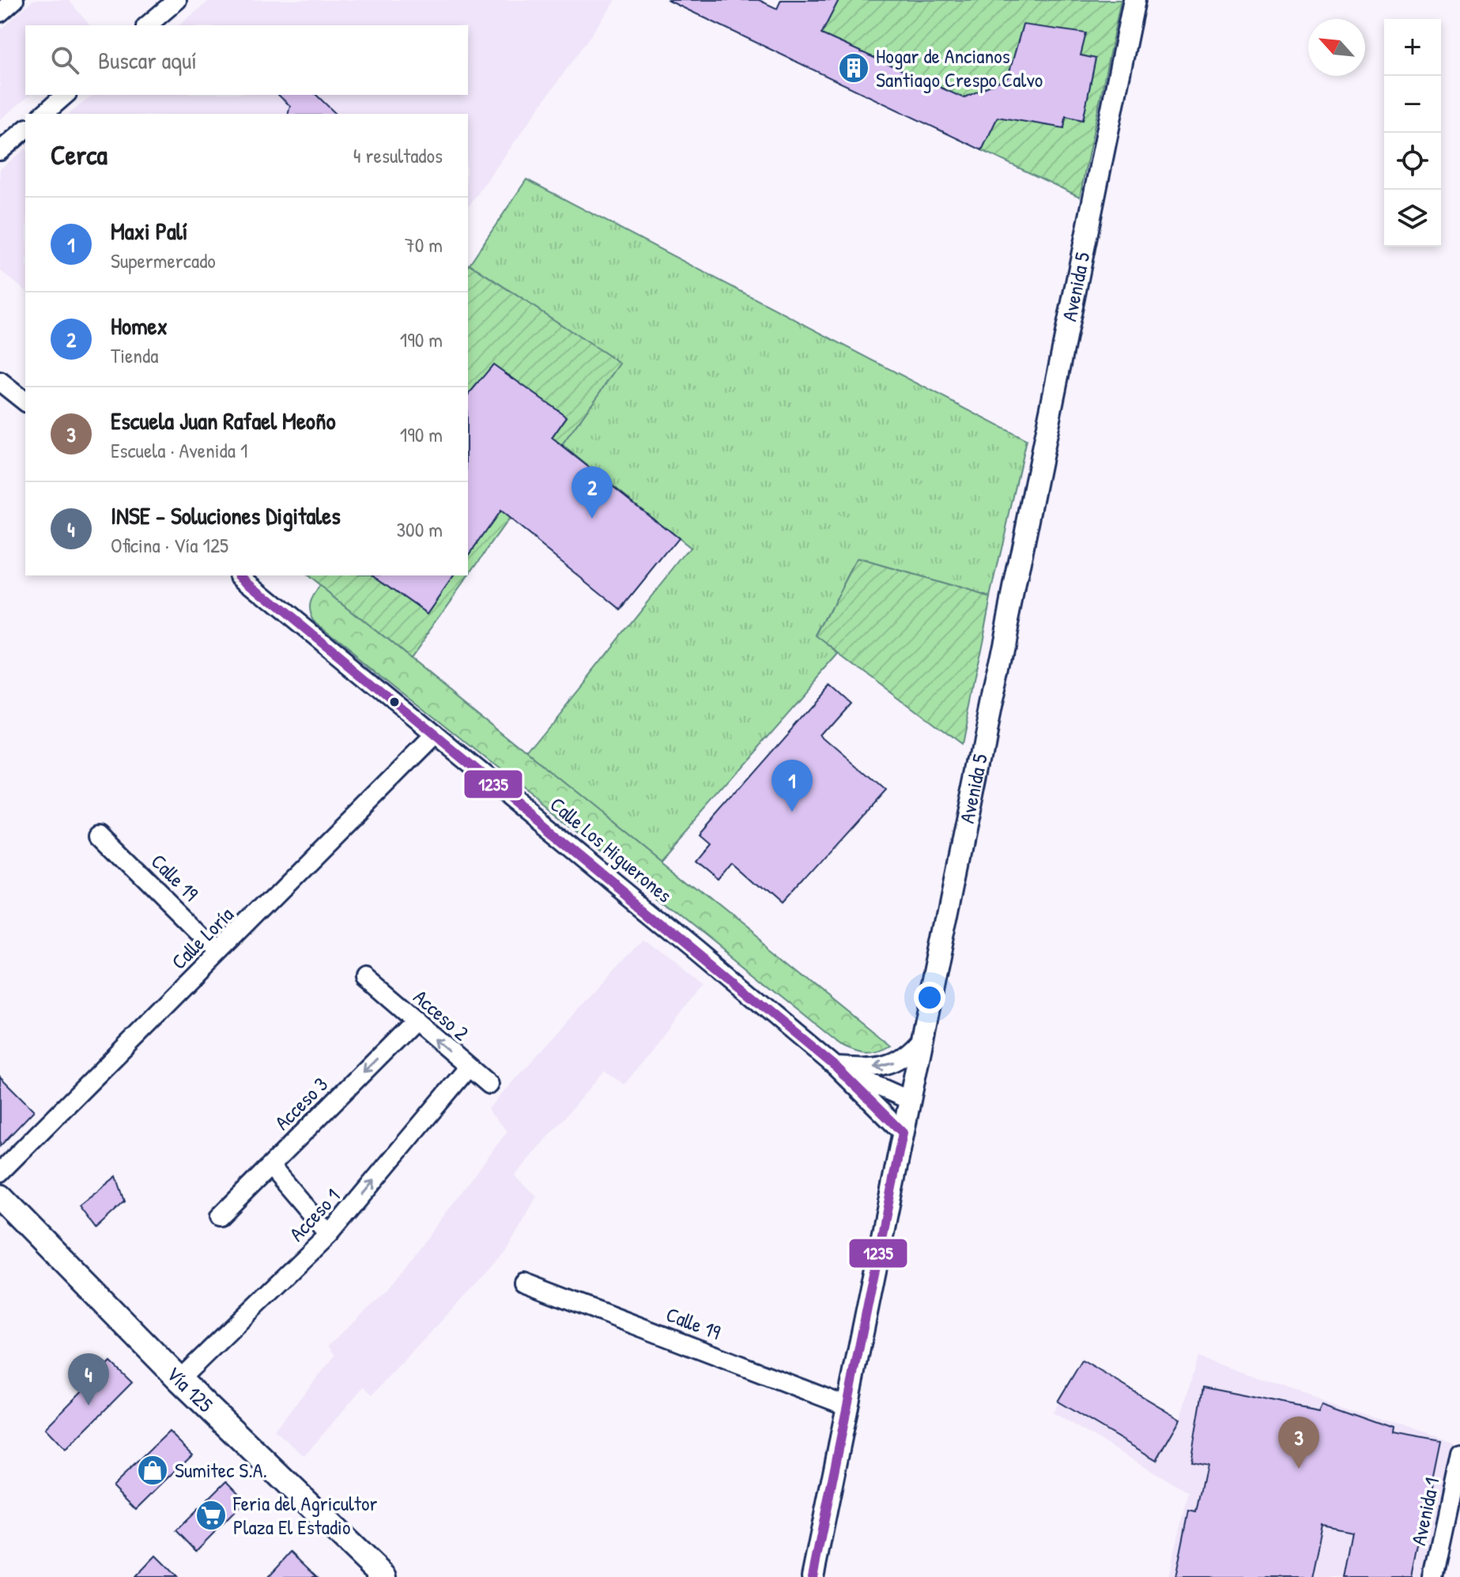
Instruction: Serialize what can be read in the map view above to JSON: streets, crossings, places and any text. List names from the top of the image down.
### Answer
{
  "streets": {
    "main road": ["Vía 125"],
    "street": [
      "Avenida 5",
      "Calle Los Higuerones",
      "Calle 19",
      "Calle Loría",
      "Acceso 2",
      "Acceso 3",
      "Acceso 1",
      "Avenida 1"
    ]
  },
  "crossings": [
    ["Avenida 5", "Calle Los Higuerones"],
    ["Avenida 5", "Calle 19"],
    ["Calle Los Higuerones", "Calle Loría"],
    ["Calle 19", "Calle Loría"],
    ["Acceso 2", "Acceso 3"],
    ["Acceso 2", "Acceso 1"],
    ["Acceso 1", "Vía 125"]
  ],
  "one_way": ["Acceso 2", "Acceso 3", "Acceso 1"],
  "places": {
    "building": ["Hogar de Ancianos Santiago Crespo Calvo"],
    "shop": ["Sumitec S.A."],
    "supermarket": ["Feria del Agricultor Plaza El Estadio"]
  },
  "lines": ["transit line 1235"],
  "north": "top left",
  "page": {
    "map_buttons": ["+", "−"],
    "search": "Buscar aquí",
    "heading": ["Cerca", "4 resultados"],
    "list": [
      {
        "mark": "1",
        "name": "Maxi Palí",
        "note": "Supermercado",
        "value": "70 m"
      },
      {
        "mark": "2",
        "name": "Homex",
        "note": "Tienda",
        "value": "190 m"
      },
      {
        "mark": "3",
        "name": "Escuela Juan Rafael Meoño",
        "note": "Escuela · Avenida 1",
        "value": "190 m"
      },
      {
        "mark": "4",
        "name": "INSE - Soluciones Digitales",
        "note": "Oficina · Vía 125",
        "value": "300 m"
      }
    ],
    "pins": [
      "2",
      "1",
      "4",
      "3"
    ]
  }
}
